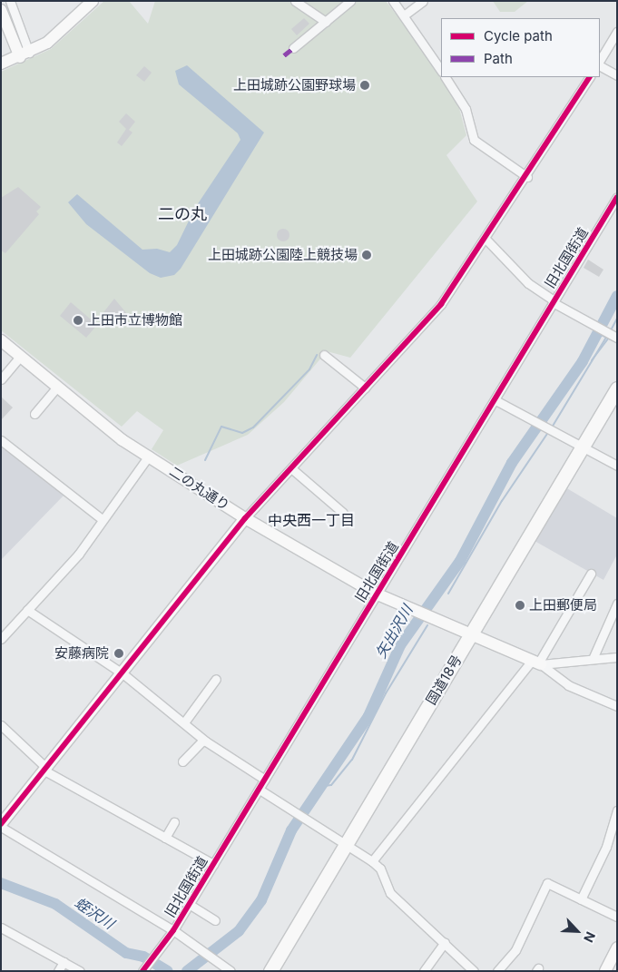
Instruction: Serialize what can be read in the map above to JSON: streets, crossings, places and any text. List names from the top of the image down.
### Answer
{
  "streets": {
    "highway": ["国道18号"],
    "street": ["旧北国街道", "二の丸通り"]
  },
  "crossings": [
    ["旧北国街道", "二の丸通り"],
    ["二の丸通り", "国道18号"]
  ],
  "districts": ["二の丸", "中央西一丁目"],
  "water": ["矢出沢川", "蛭沢川"],
  "places": [
    "上田城跡公園野球場",
    "上田城跡公園陸上競技場",
    "上田市立博物館",
    "上田郵便局",
    "安藤病院"
  ],
  "legend": ["Cycle path", "Path"],
  "north": "bottom right"
}
